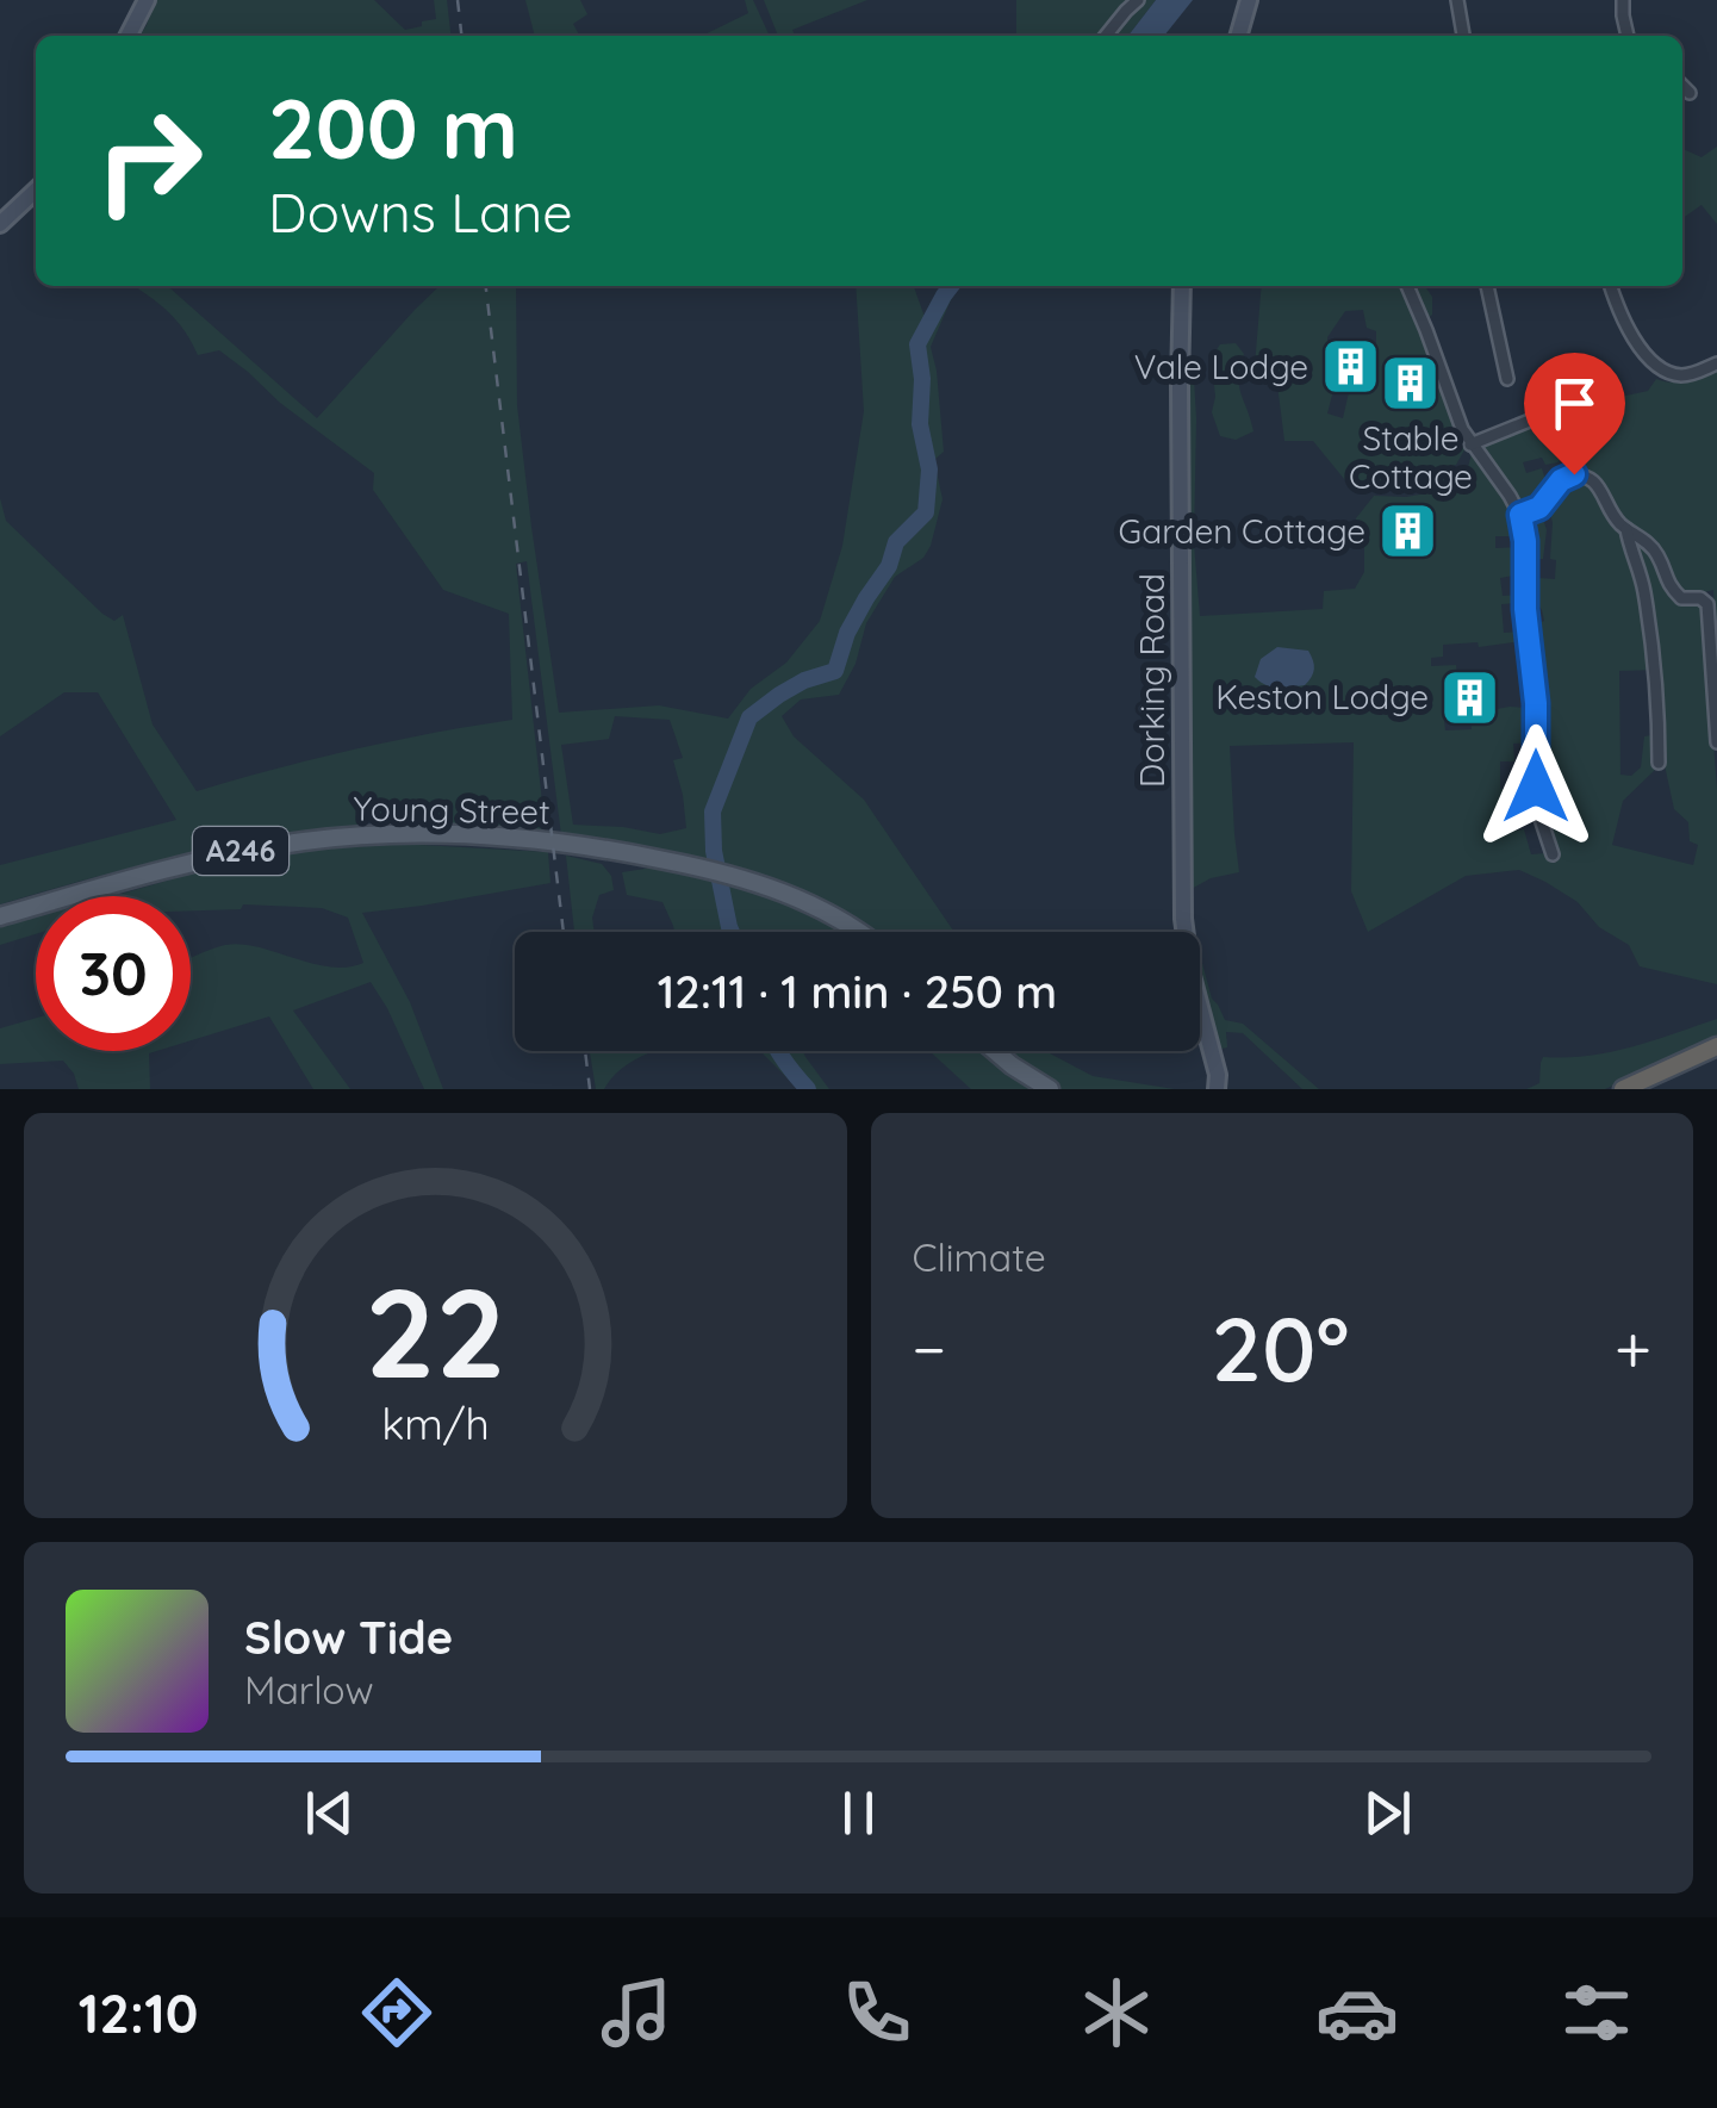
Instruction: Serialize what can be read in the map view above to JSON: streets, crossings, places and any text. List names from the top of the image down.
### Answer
{
  "streets": {
    "main road": ["Dorking Road", "Young Street", "A246"]
  },
  "places": {
    "building": [
      "Vale Lodge",
      "Stable Cottage",
      "Garden Cottage",
      "Keston Lodge"
    ]
  },
  "page": {
    "turn": ["200 m", "Downs Lane"],
    "limit": "30",
    "trip": "12:11 · 1 min · 250 m",
    "tile": "Climate",
    "heat": ["−", "20°", "+"],
    "song": ["Slow Tide", "Marlow"],
    "tabs": "12:10",
    "gauge": ["22", "km/h"]
  }
}
